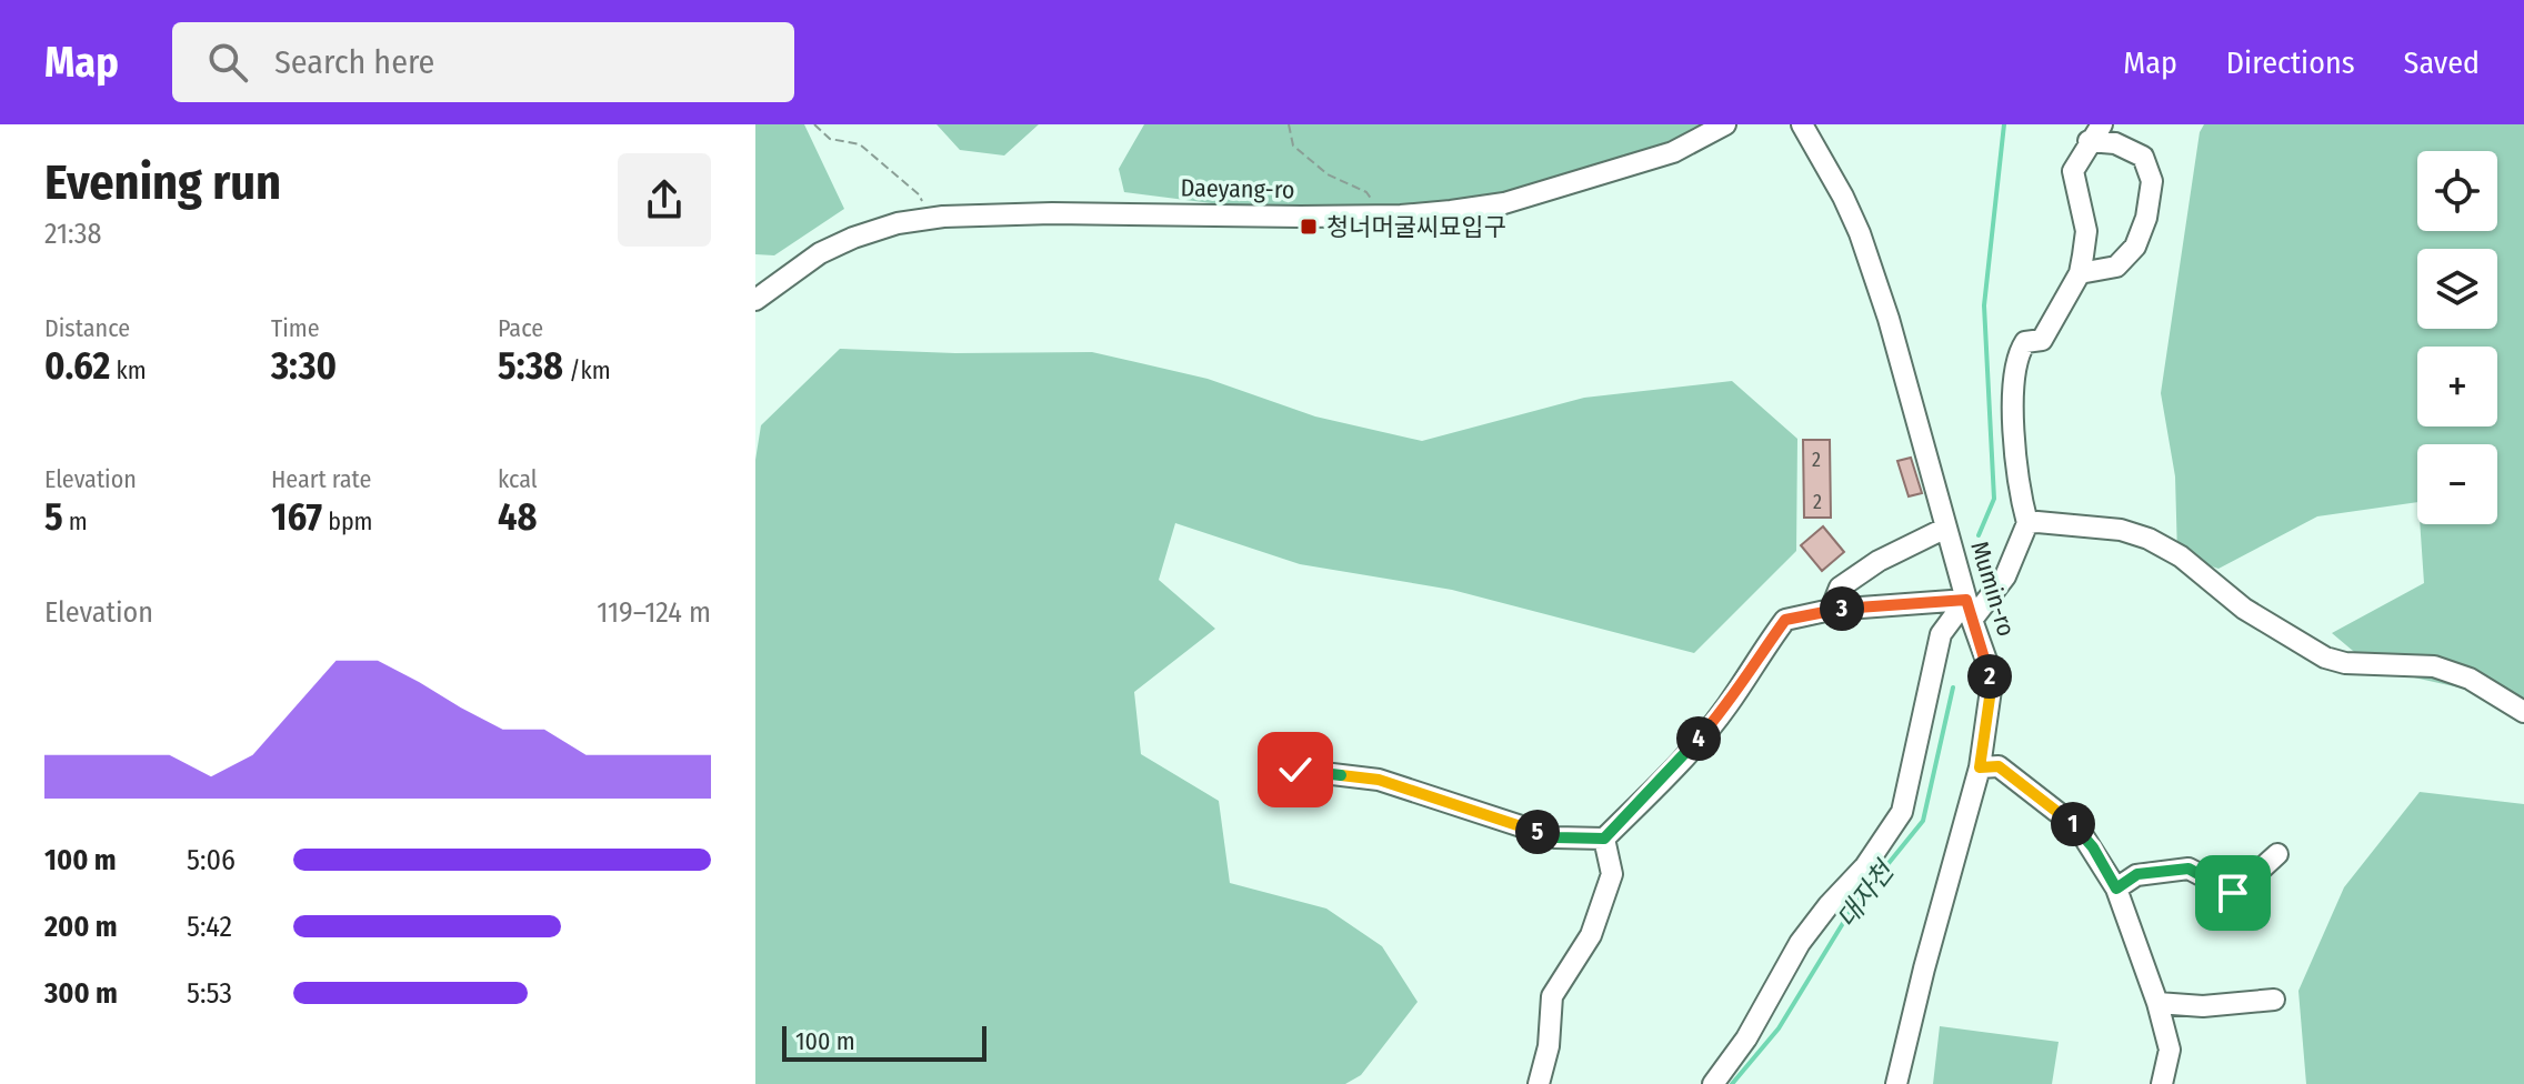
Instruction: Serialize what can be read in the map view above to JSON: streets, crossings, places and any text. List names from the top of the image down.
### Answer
{
  "streets": {
    "street": ["Daeyang-ro", "Mumin-ro"]
  },
  "water": ["대자천"],
  "places": {
    "transit": ["청너머굴씨묘입구"]
  },
  "house_numbers": ["2", "2"],
  "scale_bar": "100 m",
  "page": {
    "header": "Map",
    "search": "Search here",
    "nav": ["Map", "Directions", "Saved"],
    "heading": ["Evening run", "21:38"],
    "map_buttons": ["+", "−"],
    "stats": [
      ["Distance", "0.62 km"],
      ["Time", "3:30"],
      ["Pace", "5:38 /km"],
      ["Elevation", "5 m"],
      ["Heart rate", "167 bpm"],
      ["kcal", "48"]
    ],
    "chart": ["Elevation", "119–124 m"],
    "pins": [
      "3",
      "2",
      "4",
      "1",
      "5"
    ],
    "list": [
      {
        "name": "100 m",
        "note": "5:06"
      },
      {
        "name": "200 m",
        "note": "5:42"
      },
      {
        "name": "300 m",
        "note": "5:53"
      }
    ],
    "scale": "100 m"
  }
}
